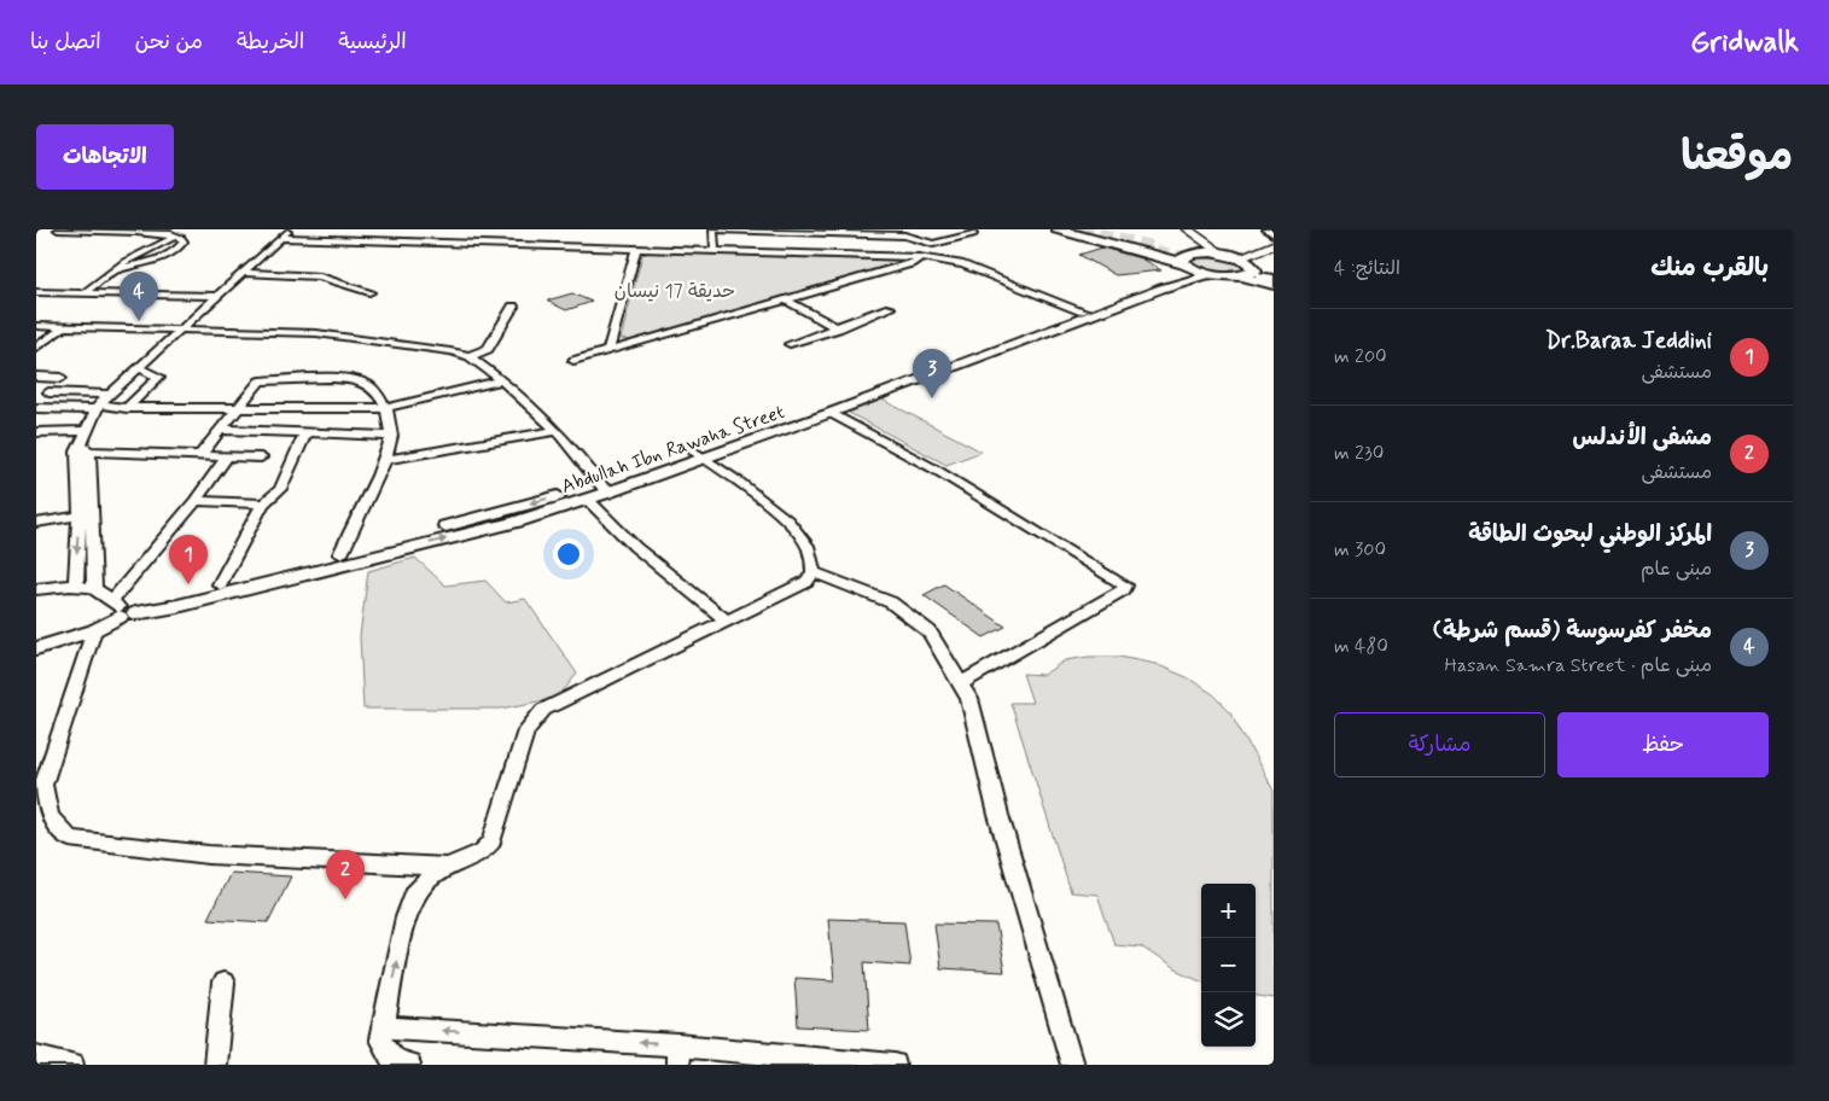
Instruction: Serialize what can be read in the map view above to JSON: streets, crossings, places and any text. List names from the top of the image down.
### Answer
{
  "streets": {
    "street": ["Abdullah Ibn Rawaha Street"]
  },
  "parks": ["حديقة 17 نيسان"],
  "page": {
    "header": "Gridwalk",
    "nav": [
      "الرئيسية",
      "الخريطة",
      "من نحن",
      "اتصل بنا"
    ],
    "title": "موقعنا",
    "buttons": [
      "الاتجاهات",
      ["حفظ", "مشاركة"]
    ],
    "heading": ["بالقرب منك", "النتائج: 4"],
    "pins": [
      "4",
      "3",
      "1",
      "2"
    ],
    "list": [
      {
        "mark": "1",
        "name": "Dr.Baraa Jeddini",
        "note": "مستشفى",
        "value": "200 m"
      },
      {
        "mark": "2",
        "name": "مشفى الأندلس",
        "note": "مستشفى",
        "value": "230 m"
      },
      {
        "mark": "3",
        "name": "المركز الوطني لبحوث الطاقة",
        "note": "مبنى عام",
        "value": "300 m"
      },
      {
        "mark": "4",
        "name": "مخفر كفرسوسة (قسم شرطة)",
        "note": "مبنى عام · Hasan Samra Street",
        "value": "480 m"
      }
    ],
    "map_buttons": ["+", "−"]
  }
}
